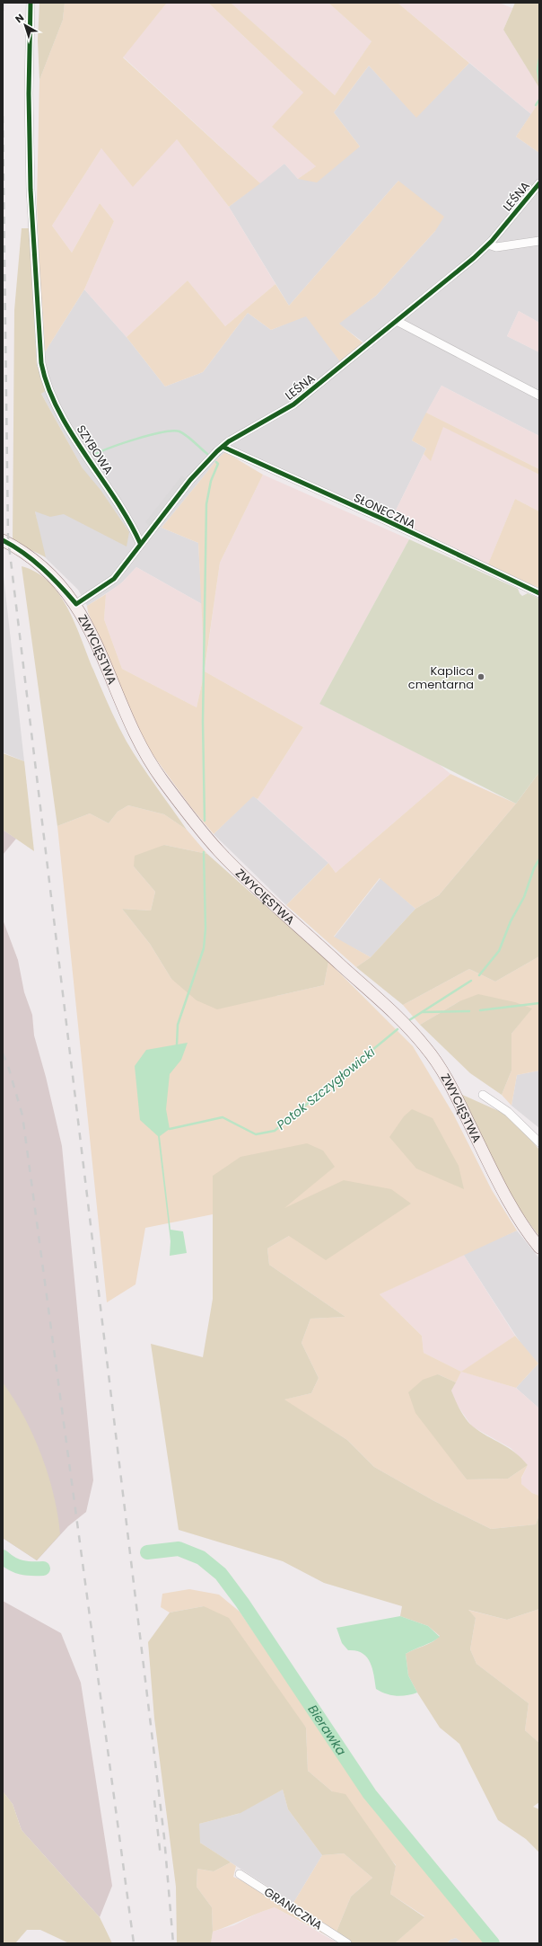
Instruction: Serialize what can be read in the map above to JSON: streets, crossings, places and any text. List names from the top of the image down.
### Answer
{
  "streets": {
    "main road": ["ZWYCIĘSTWA"],
    "street": [
      "LEŚNA",
      "SZYBOWA",
      "SŁONECZNA",
      "GRANICZNA"
    ]
  },
  "crossings": [
    ["LEŚNA", "SZYBOWA"],
    ["LEŚNA", "SŁONECZNA"],
    ["LEŚNA", "ZWYCIĘSTWA"]
  ],
  "water": ["Potok Szczygłowicki", "Bierawka"],
  "places": ["Kaplica cmentarna"],
  "north": "top left"
}
